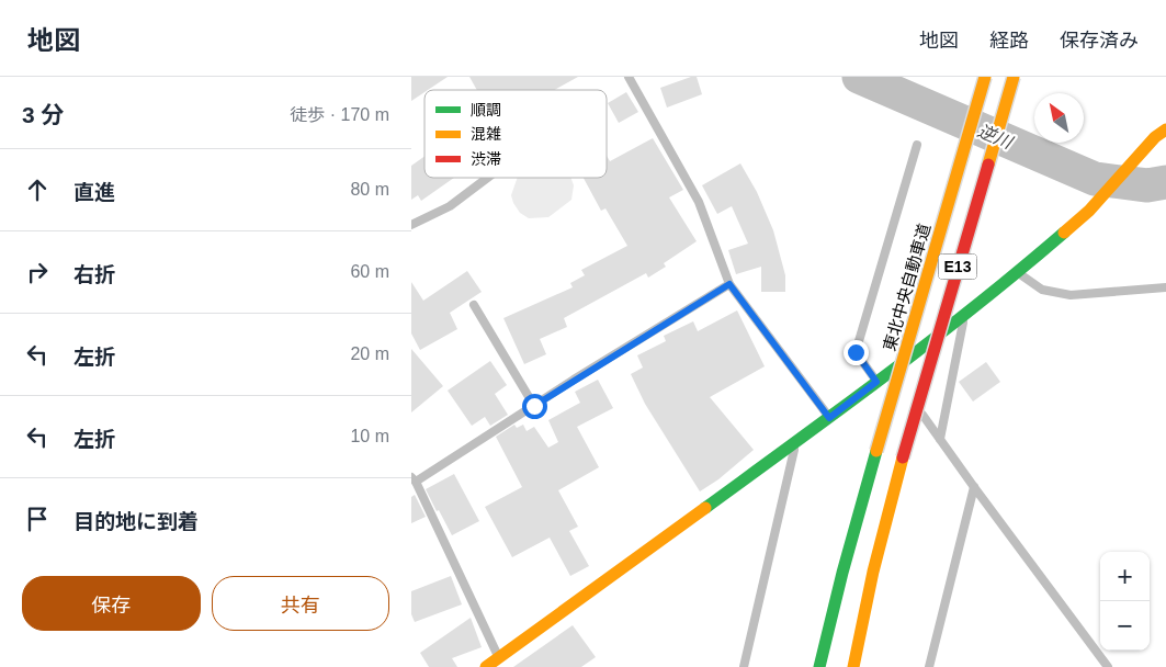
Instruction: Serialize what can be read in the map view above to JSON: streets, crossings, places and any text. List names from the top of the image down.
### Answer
{
  "streets": {
    "main road": ["E13", "東北中央自動車道"]
  },
  "water": ["逆川"],
  "legend": ["順調", "混雑", "渋滞"],
  "north": "top left",
  "page": {
    "header": "地図",
    "nav": ["地図", "経路", "保存済み"],
    "heading": ["3 分", "徒歩 · 170 m"],
    "list": [
      ["直進", "80 m"],
      ["右折", "60 m"],
      ["左折", "20 m"],
      ["左折", "10 m"],
      "目的地に到着"
    ],
    "map_buttons": ["+", "−"],
    "buttons": ["保存", "共有"]
  }
}
